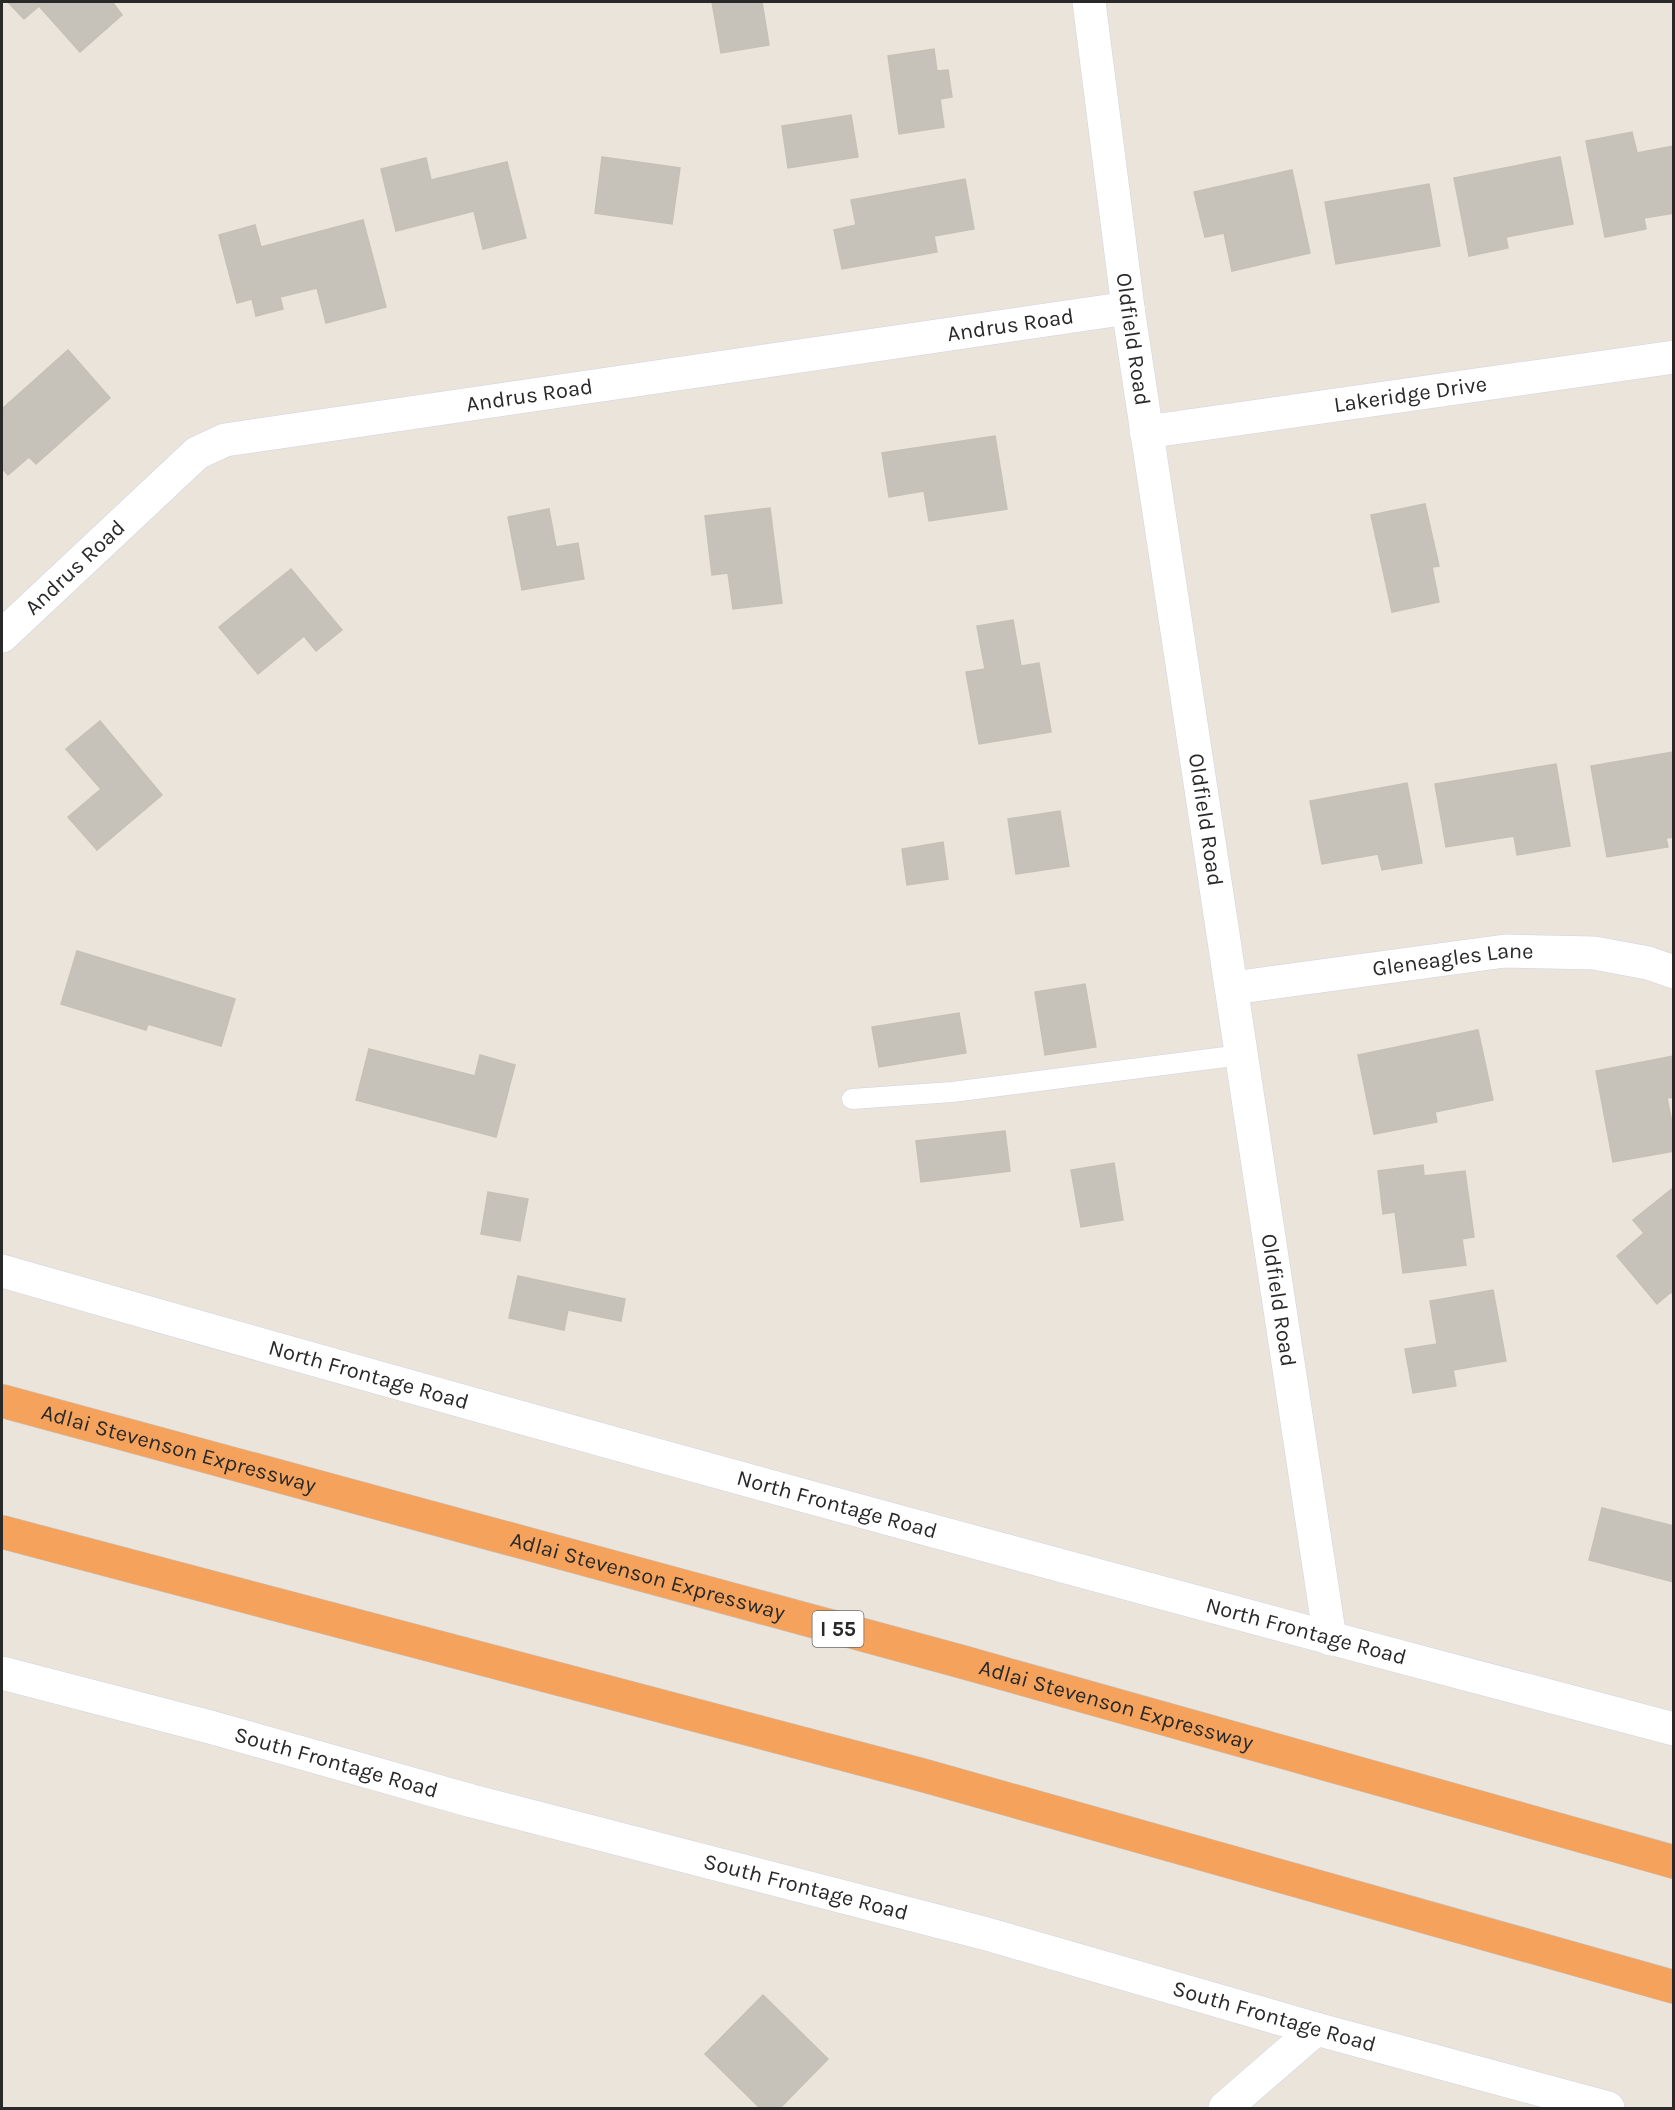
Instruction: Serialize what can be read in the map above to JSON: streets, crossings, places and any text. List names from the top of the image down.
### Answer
{
  "streets": {
    "highway": ["Adlai Stevenson Expressway", "I 55"],
    "street": [
      "Andrus Road",
      "Oldfield Road",
      "Lakeridge Drive",
      "Gleneagles Lane",
      "North Frontage Road",
      "South Frontage Road"
    ]
  },
  "crossings": [
    ["Andrus Road", "Oldfield Road"],
    ["Oldfield Road", "Lakeridge Drive"],
    ["Oldfield Road", "Gleneagles Lane"],
    ["Oldfield Road", "North Frontage Road"]
  ]
}
